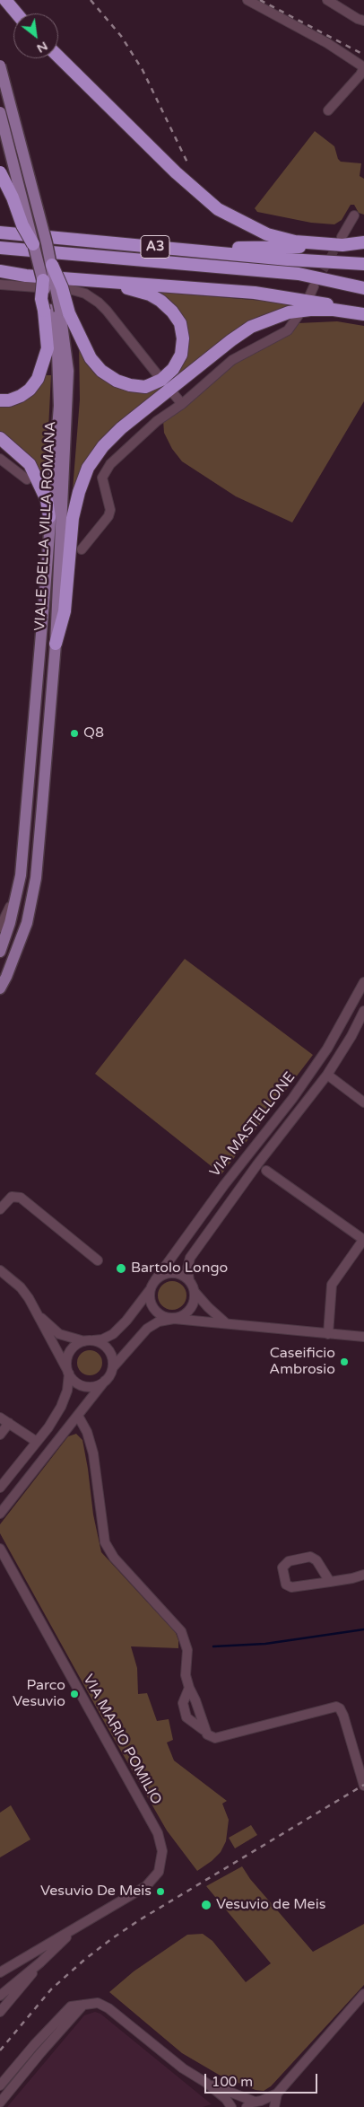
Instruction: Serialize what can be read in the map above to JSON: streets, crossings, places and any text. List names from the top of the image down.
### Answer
{
  "streets": {
    "highway": ["A3"],
    "main road": ["VIALE DELLA VILLA ROMANA"],
    "street": ["VIA MASTELLONE", "VIA MARIO POMILIO"]
  },
  "places": [
    "Q8",
    "Bartolo Longo",
    "Caseificio Ambrosio",
    "Parco Vesuvio",
    "Vesuvio De Meis",
    "Vesuvio de Meis"
  ],
  "scale_bar": "100 m",
  "north": "bottom right"
}
